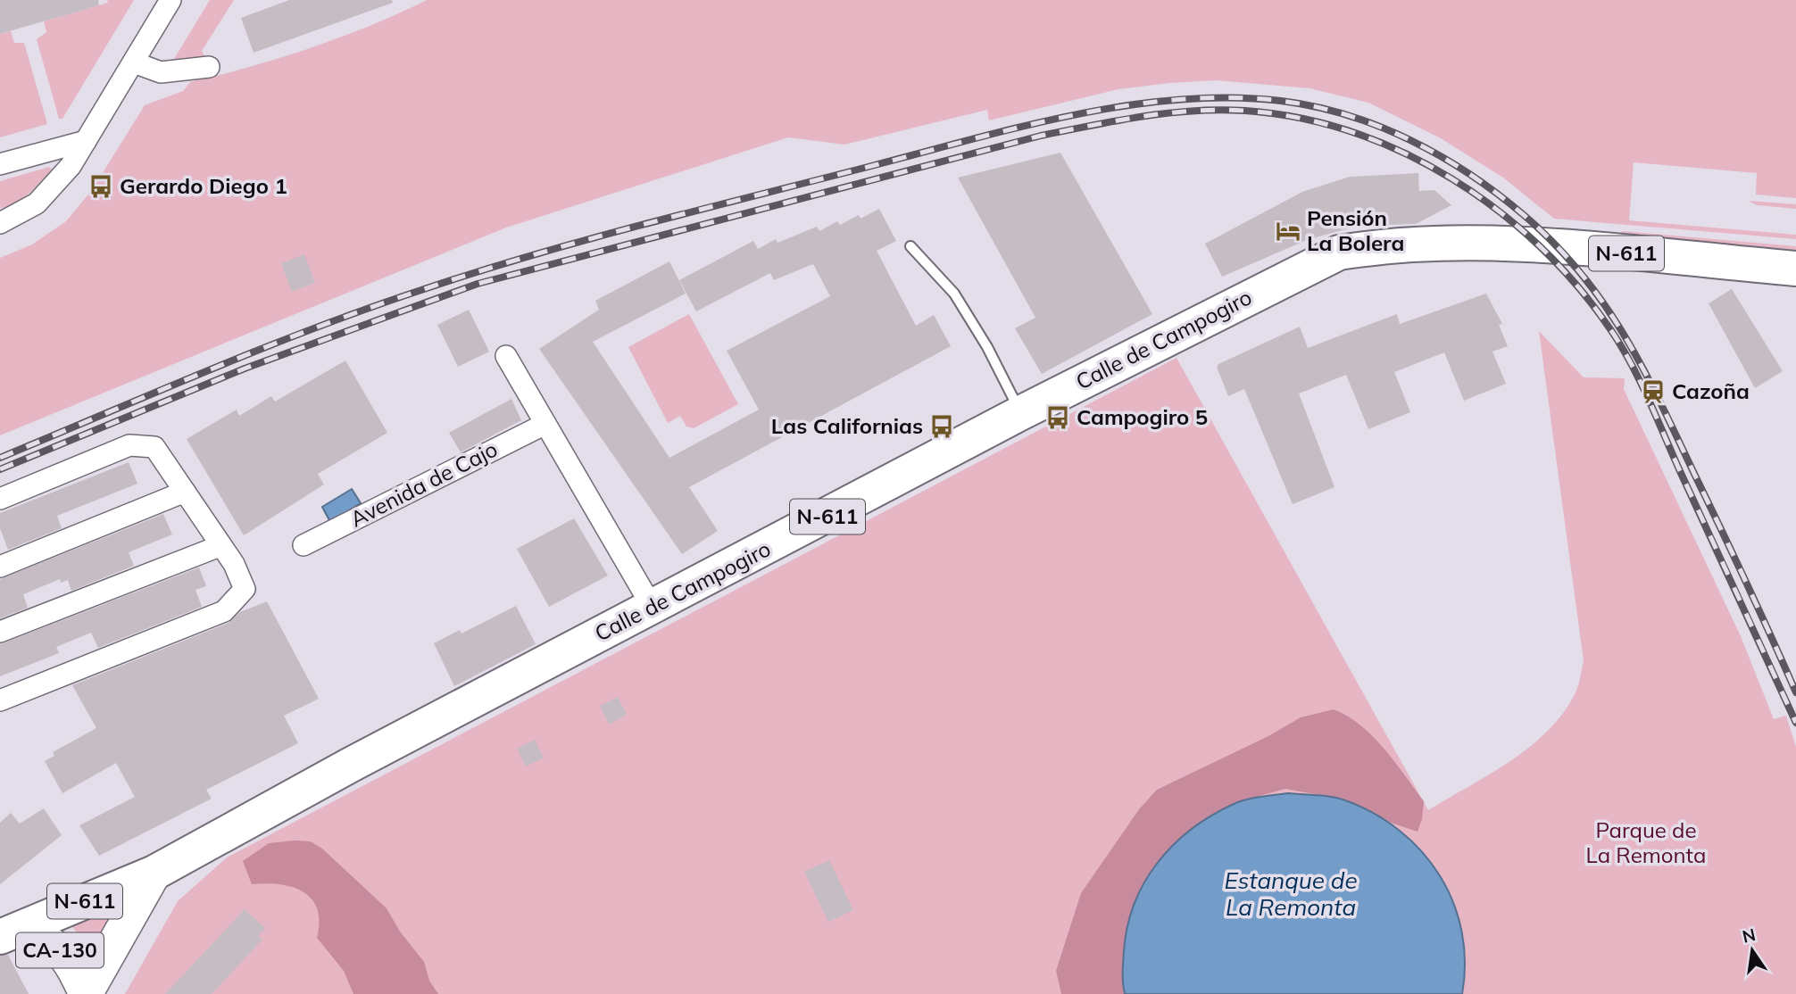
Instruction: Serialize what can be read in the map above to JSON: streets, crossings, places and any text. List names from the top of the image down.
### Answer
{
  "streets": {
    "highway": ["N-611", "Calle de Campogiro"],
    "main road": ["CA-130"],
    "street": ["Avenida de Cajo"]
  },
  "crossings": [
    ["N-611", "Calle de Campogiro"],
    ["N-611", "CA-130"],
    ["Calle de Campogiro", "CA-130"]
  ],
  "water": ["Estanque de La Remonta"],
  "parks": ["Parque de La Remonta"],
  "places": {
    "bus stop": ["Gerardo Diego 1", "Campogiro 5", "Las Californias"],
    "hotel": ["Pensión La Bolera"],
    "station": ["Cazoña"]
  },
  "north": "top"
}
